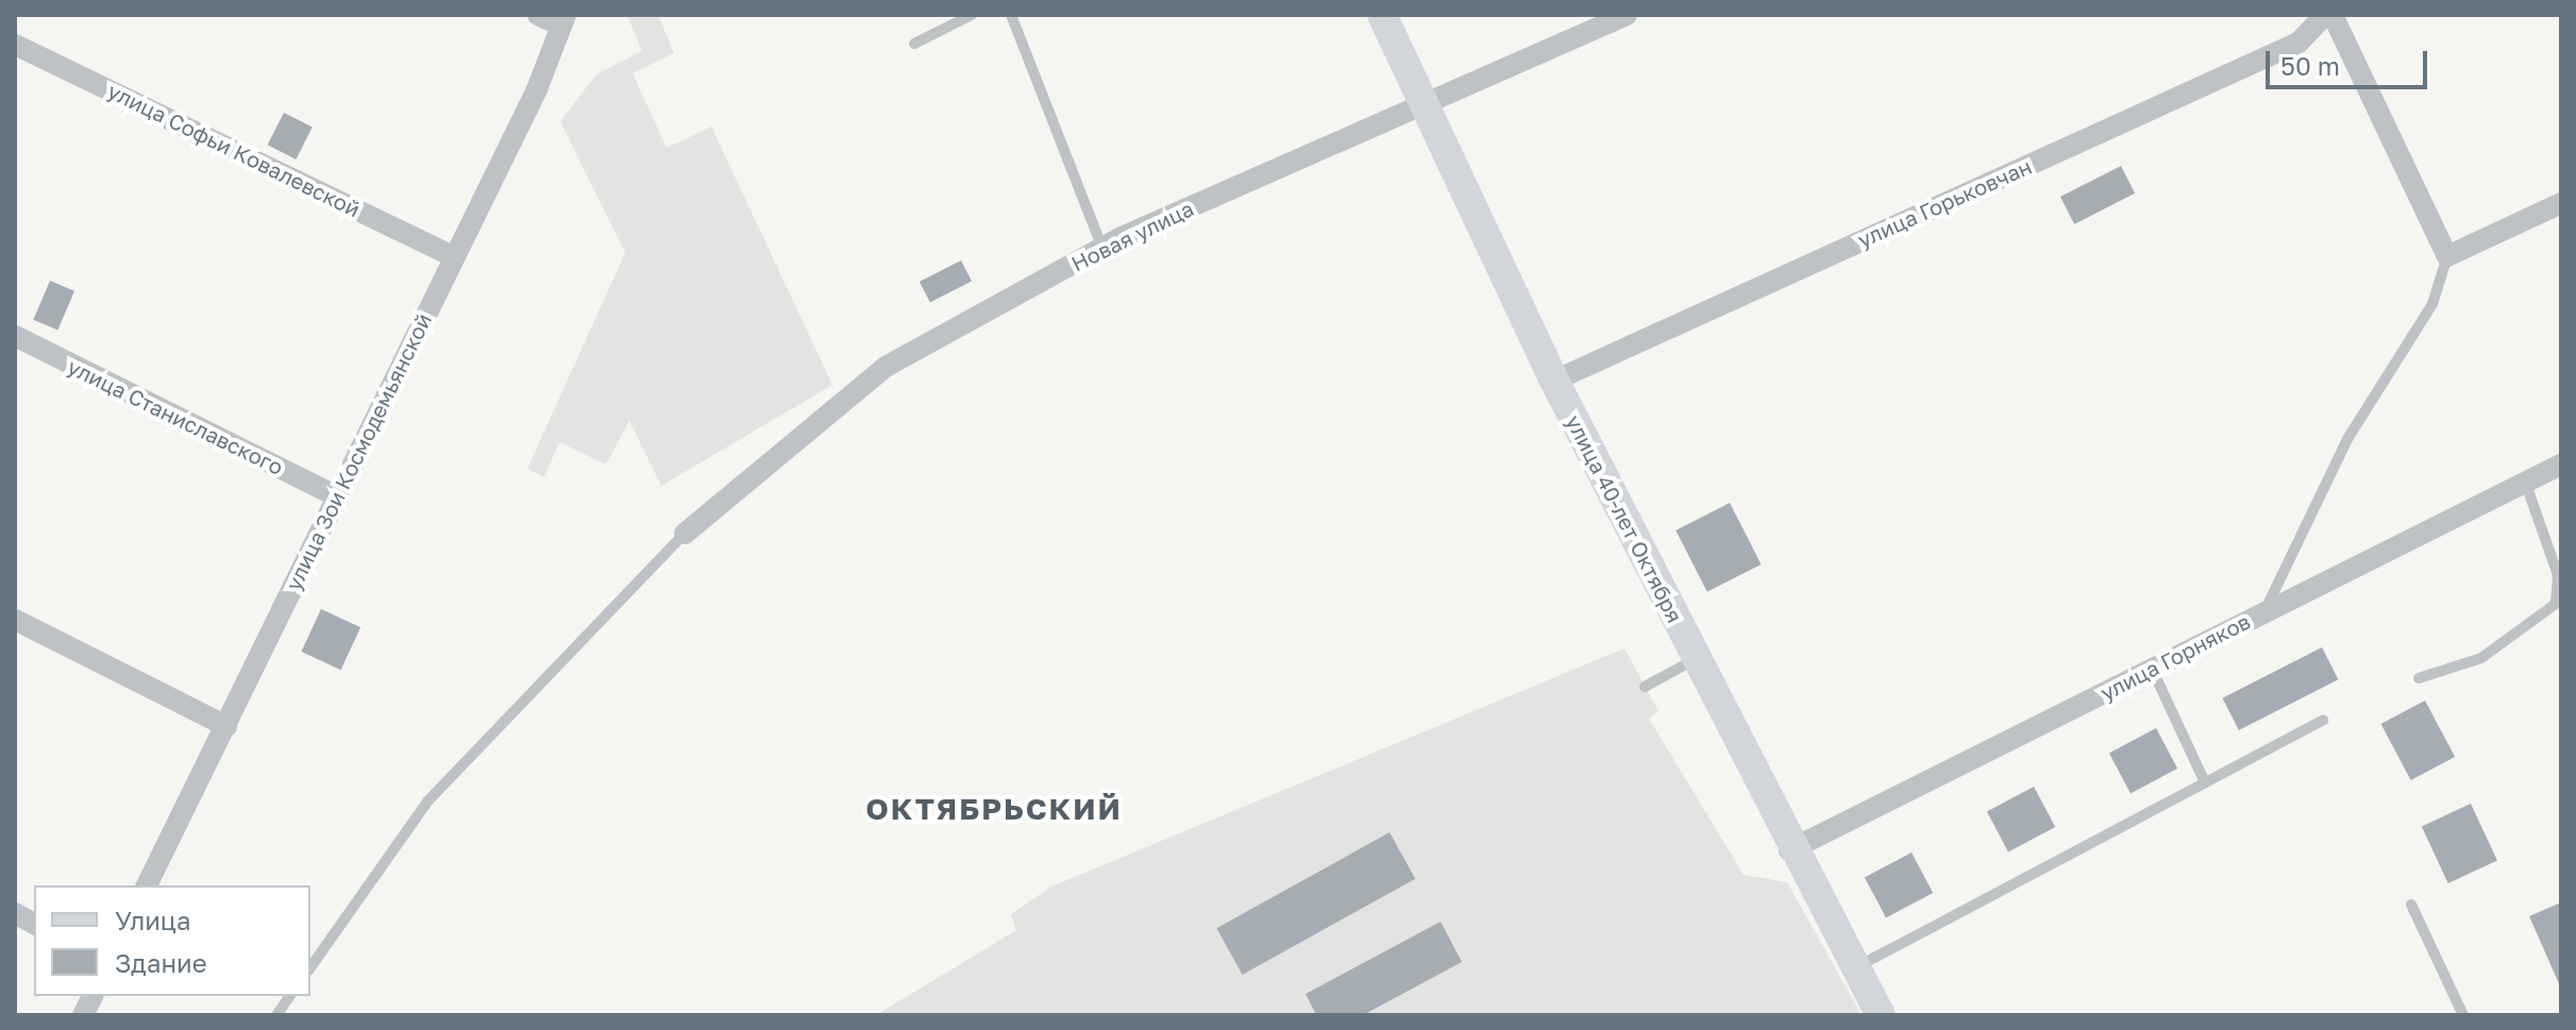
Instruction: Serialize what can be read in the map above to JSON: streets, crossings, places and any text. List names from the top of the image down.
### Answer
{
  "streets": {
    "street": [
      "улица Софьи Ковалевской",
      "улица Горьковчан",
      "Новая улица",
      "улица Станиславского",
      "улица Зои Космодемьянской",
      "улица 40-лет Октября",
      "улица Горняков"
    ]
  },
  "crossings": [
    ["улица Софьи Ковалевской", "улица Зои Космодемьянской"],
    ["улица Горьковчан", "улица 40-лет Октября"],
    ["Новая улица", "улица 40-лет Октября"],
    ["улица Станиславского", "улица Зои Космодемьянской"],
    ["улица 40-лет Октября", "улица Горняков"]
  ],
  "districts": ["ОКТЯБРЬСКИЙ"],
  "legend": ["Улица", "Здание"],
  "scale_bar": "50 m"
}
